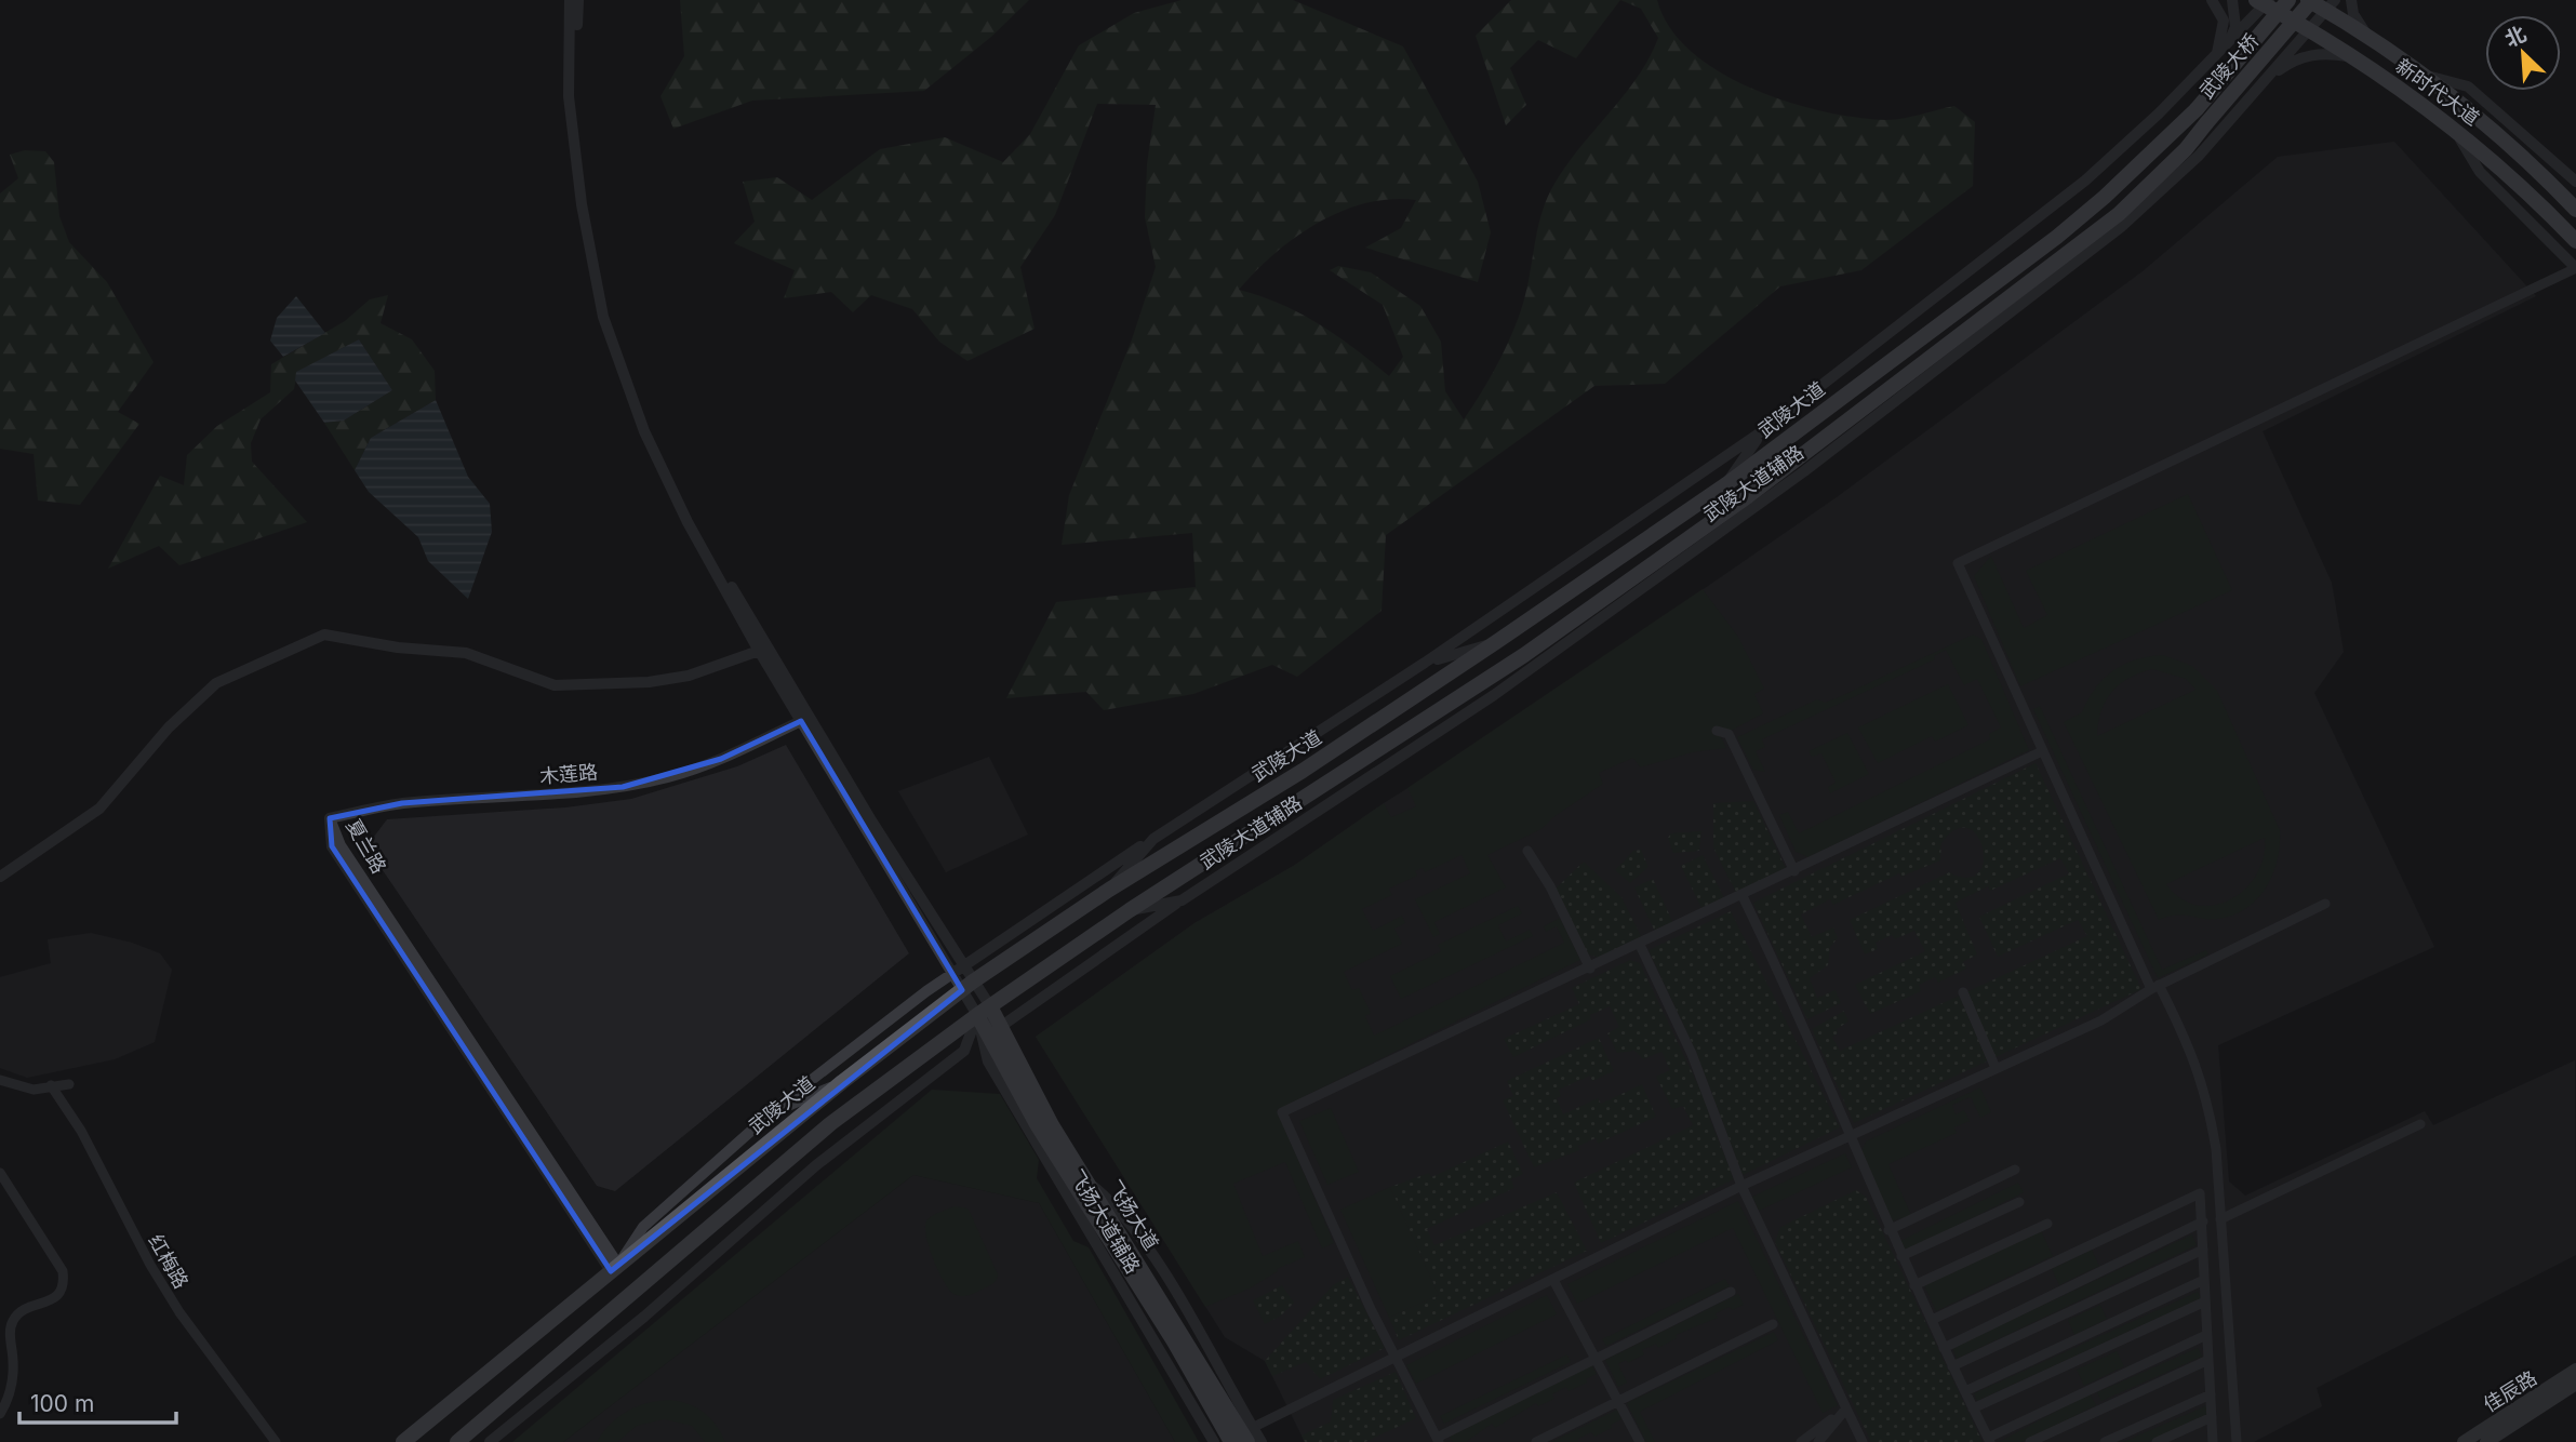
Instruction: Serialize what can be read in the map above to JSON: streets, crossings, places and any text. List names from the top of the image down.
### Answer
{
  "streets": {
    "main road": [
      "武陵大桥",
      "新时代大道",
      "武陵大道",
      "飞扬大道",
      "佳辰路"
    ],
    "street": [
      "武陵大道辅路",
      "木莲路",
      "夏兰路",
      "飞扬大道辅路",
      "红梅路"
    ]
  },
  "crossings": [
    ["武陵大桥", "新时代大道"],
    ["武陵大桥", "武陵大道"],
    ["新时代大道", "武陵大道辅路"],
    ["武陵大道", "武陵大道辅路"],
    ["武陵大道", "夏兰路"],
    ["木莲路", "夏兰路"],
    ["飞扬大道", "飞扬大道辅路"]
  ],
  "scale_bar": "100 m",
  "north": "top left"
}
